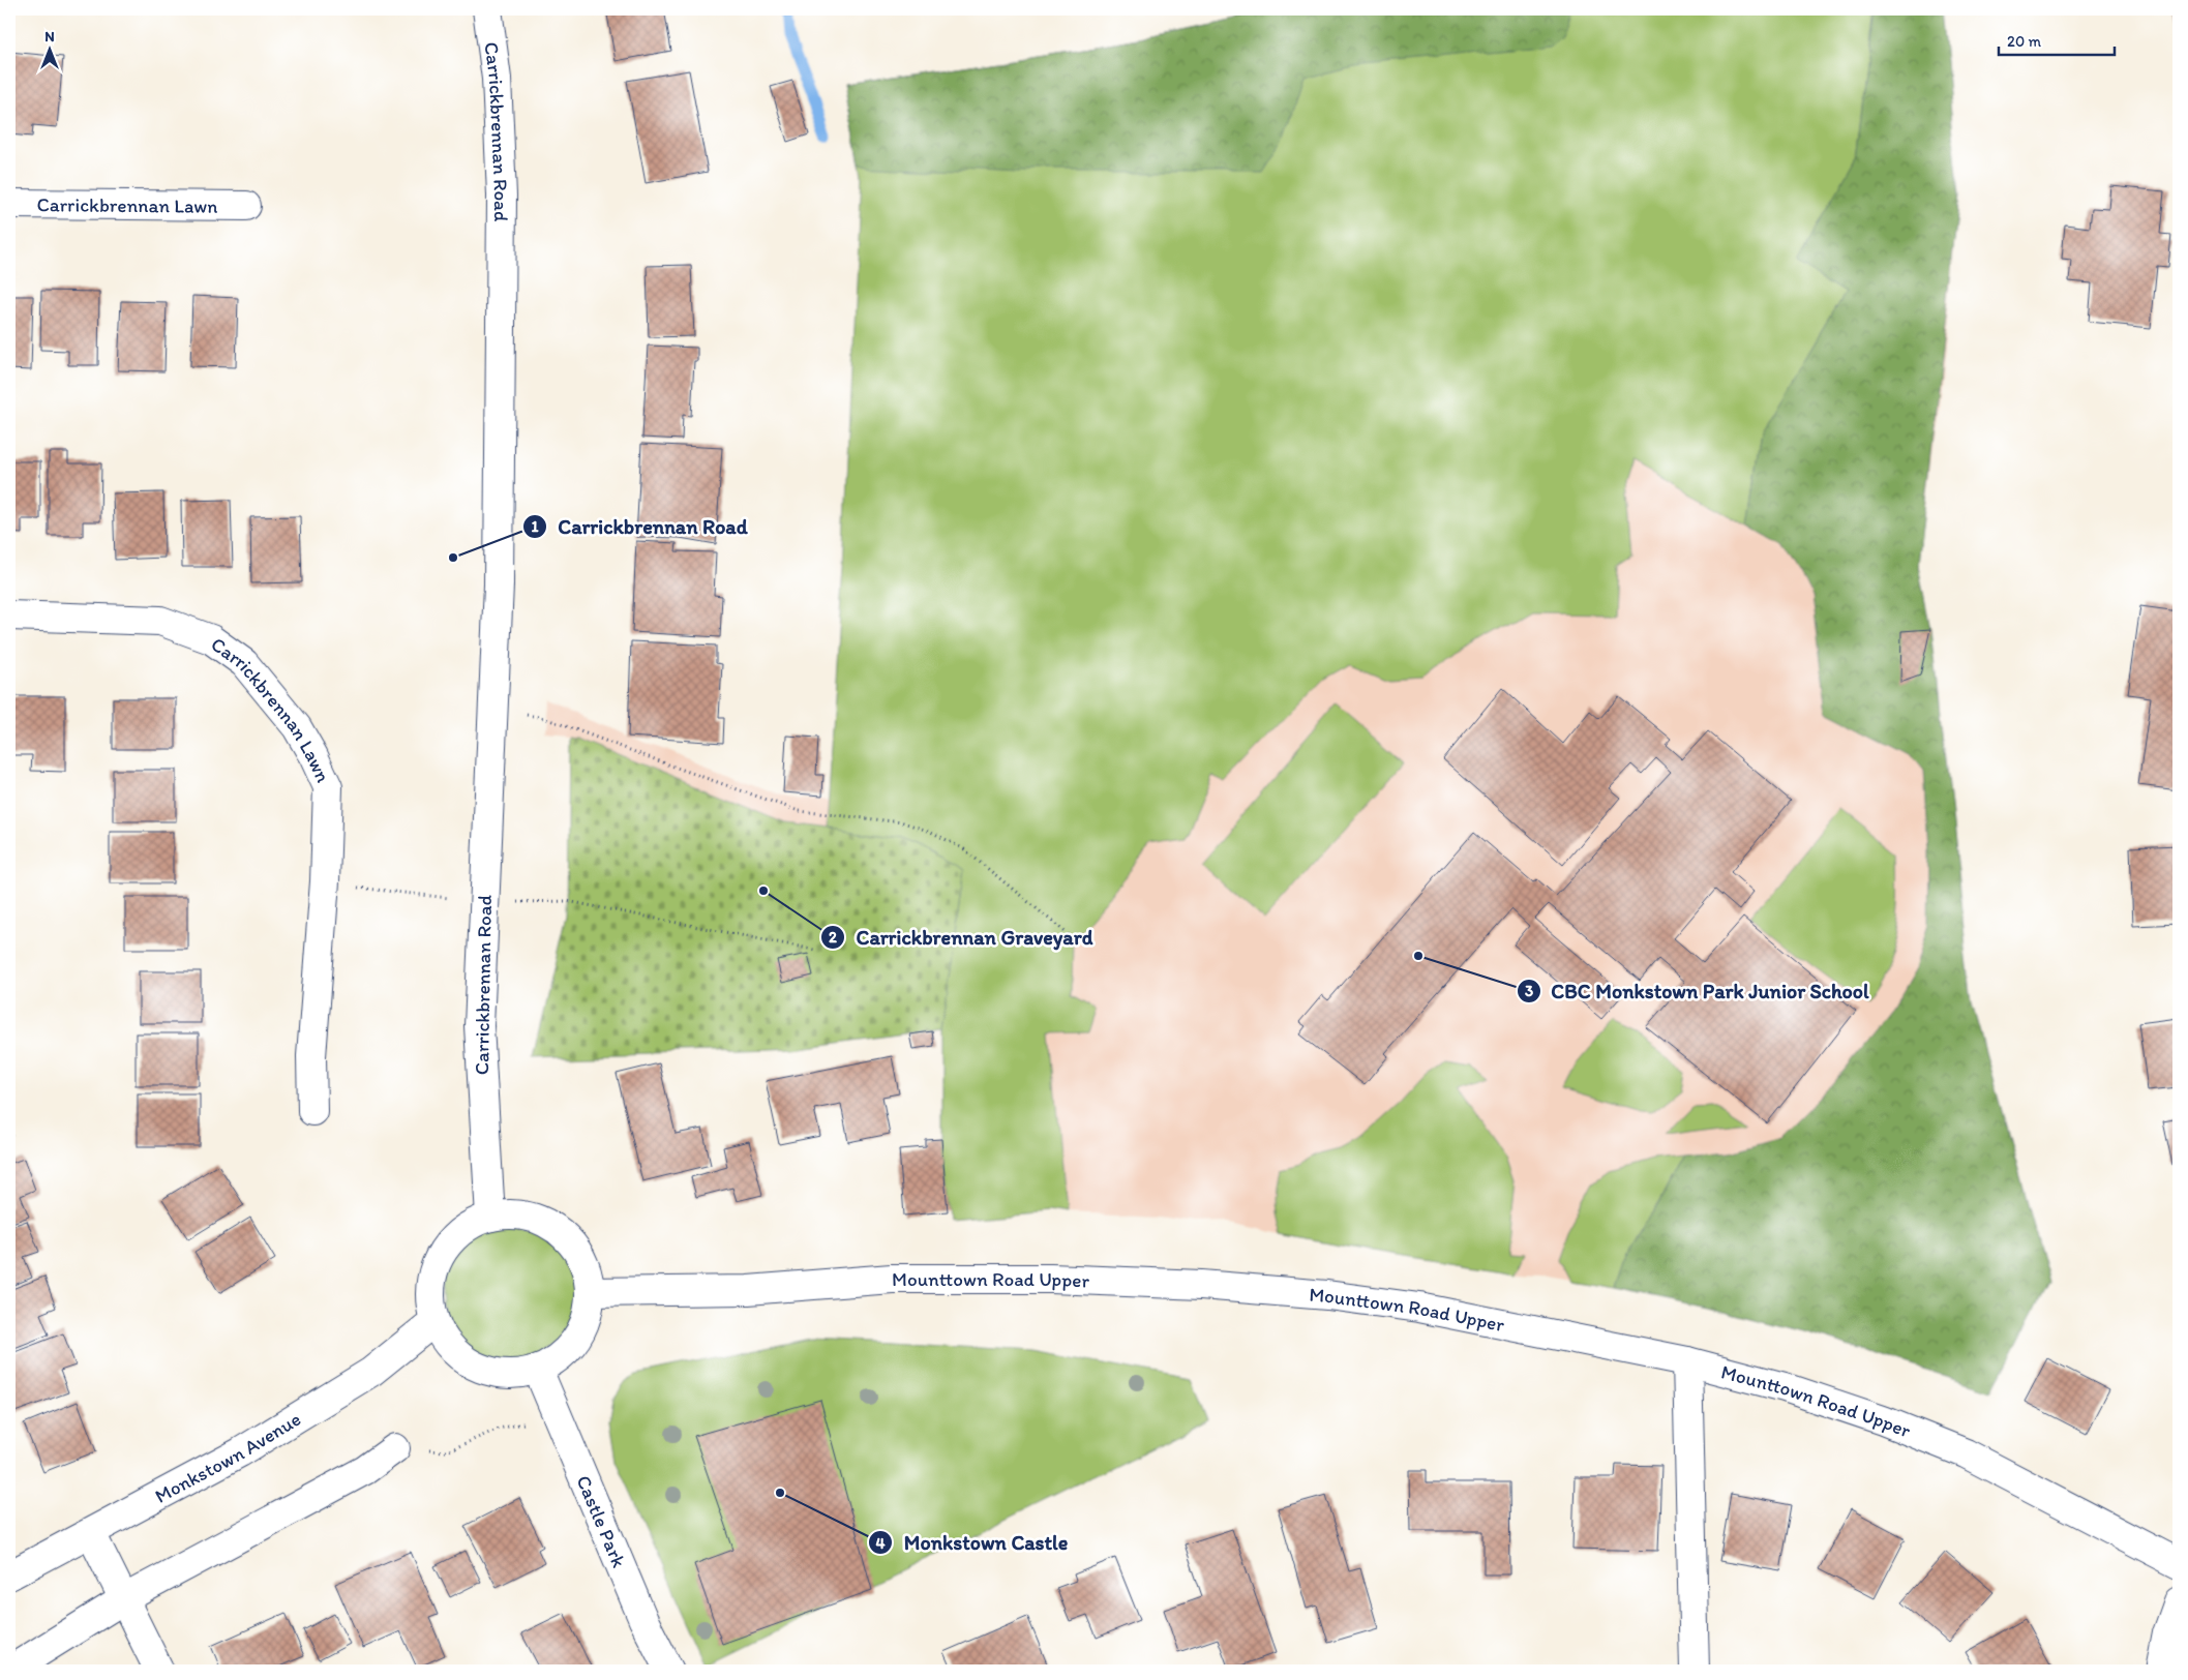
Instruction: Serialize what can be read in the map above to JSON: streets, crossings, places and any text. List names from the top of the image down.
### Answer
{
  "streets": {
    "main road": [
      "Carrickbrennan Road",
      "Carrickbrennan Lawn",
      "Mounttown Road Upper",
      "Monkstown Avenue",
      "Castle Park"
    ]
  },
  "crossings": [
    ["Carrickbrennan Road", "Mounttown Road Upper"],
    ["Carrickbrennan Road", "Monkstown Avenue"],
    ["Carrickbrennan Road", "Castle Park"],
    ["Mounttown Road Upper", "Monkstown Avenue"],
    ["Mounttown Road Upper", "Castle Park"],
    ["Monkstown Avenue", "Castle Park"]
  ],
  "places": [
    "Carrickbrennan Road",
    "Carrickbrennan Graveyard",
    "CBC Monkstown Park Junior School",
    "Monkstown Castle"
  ],
  "scale_bar": "20 m",
  "north": "top"
}
